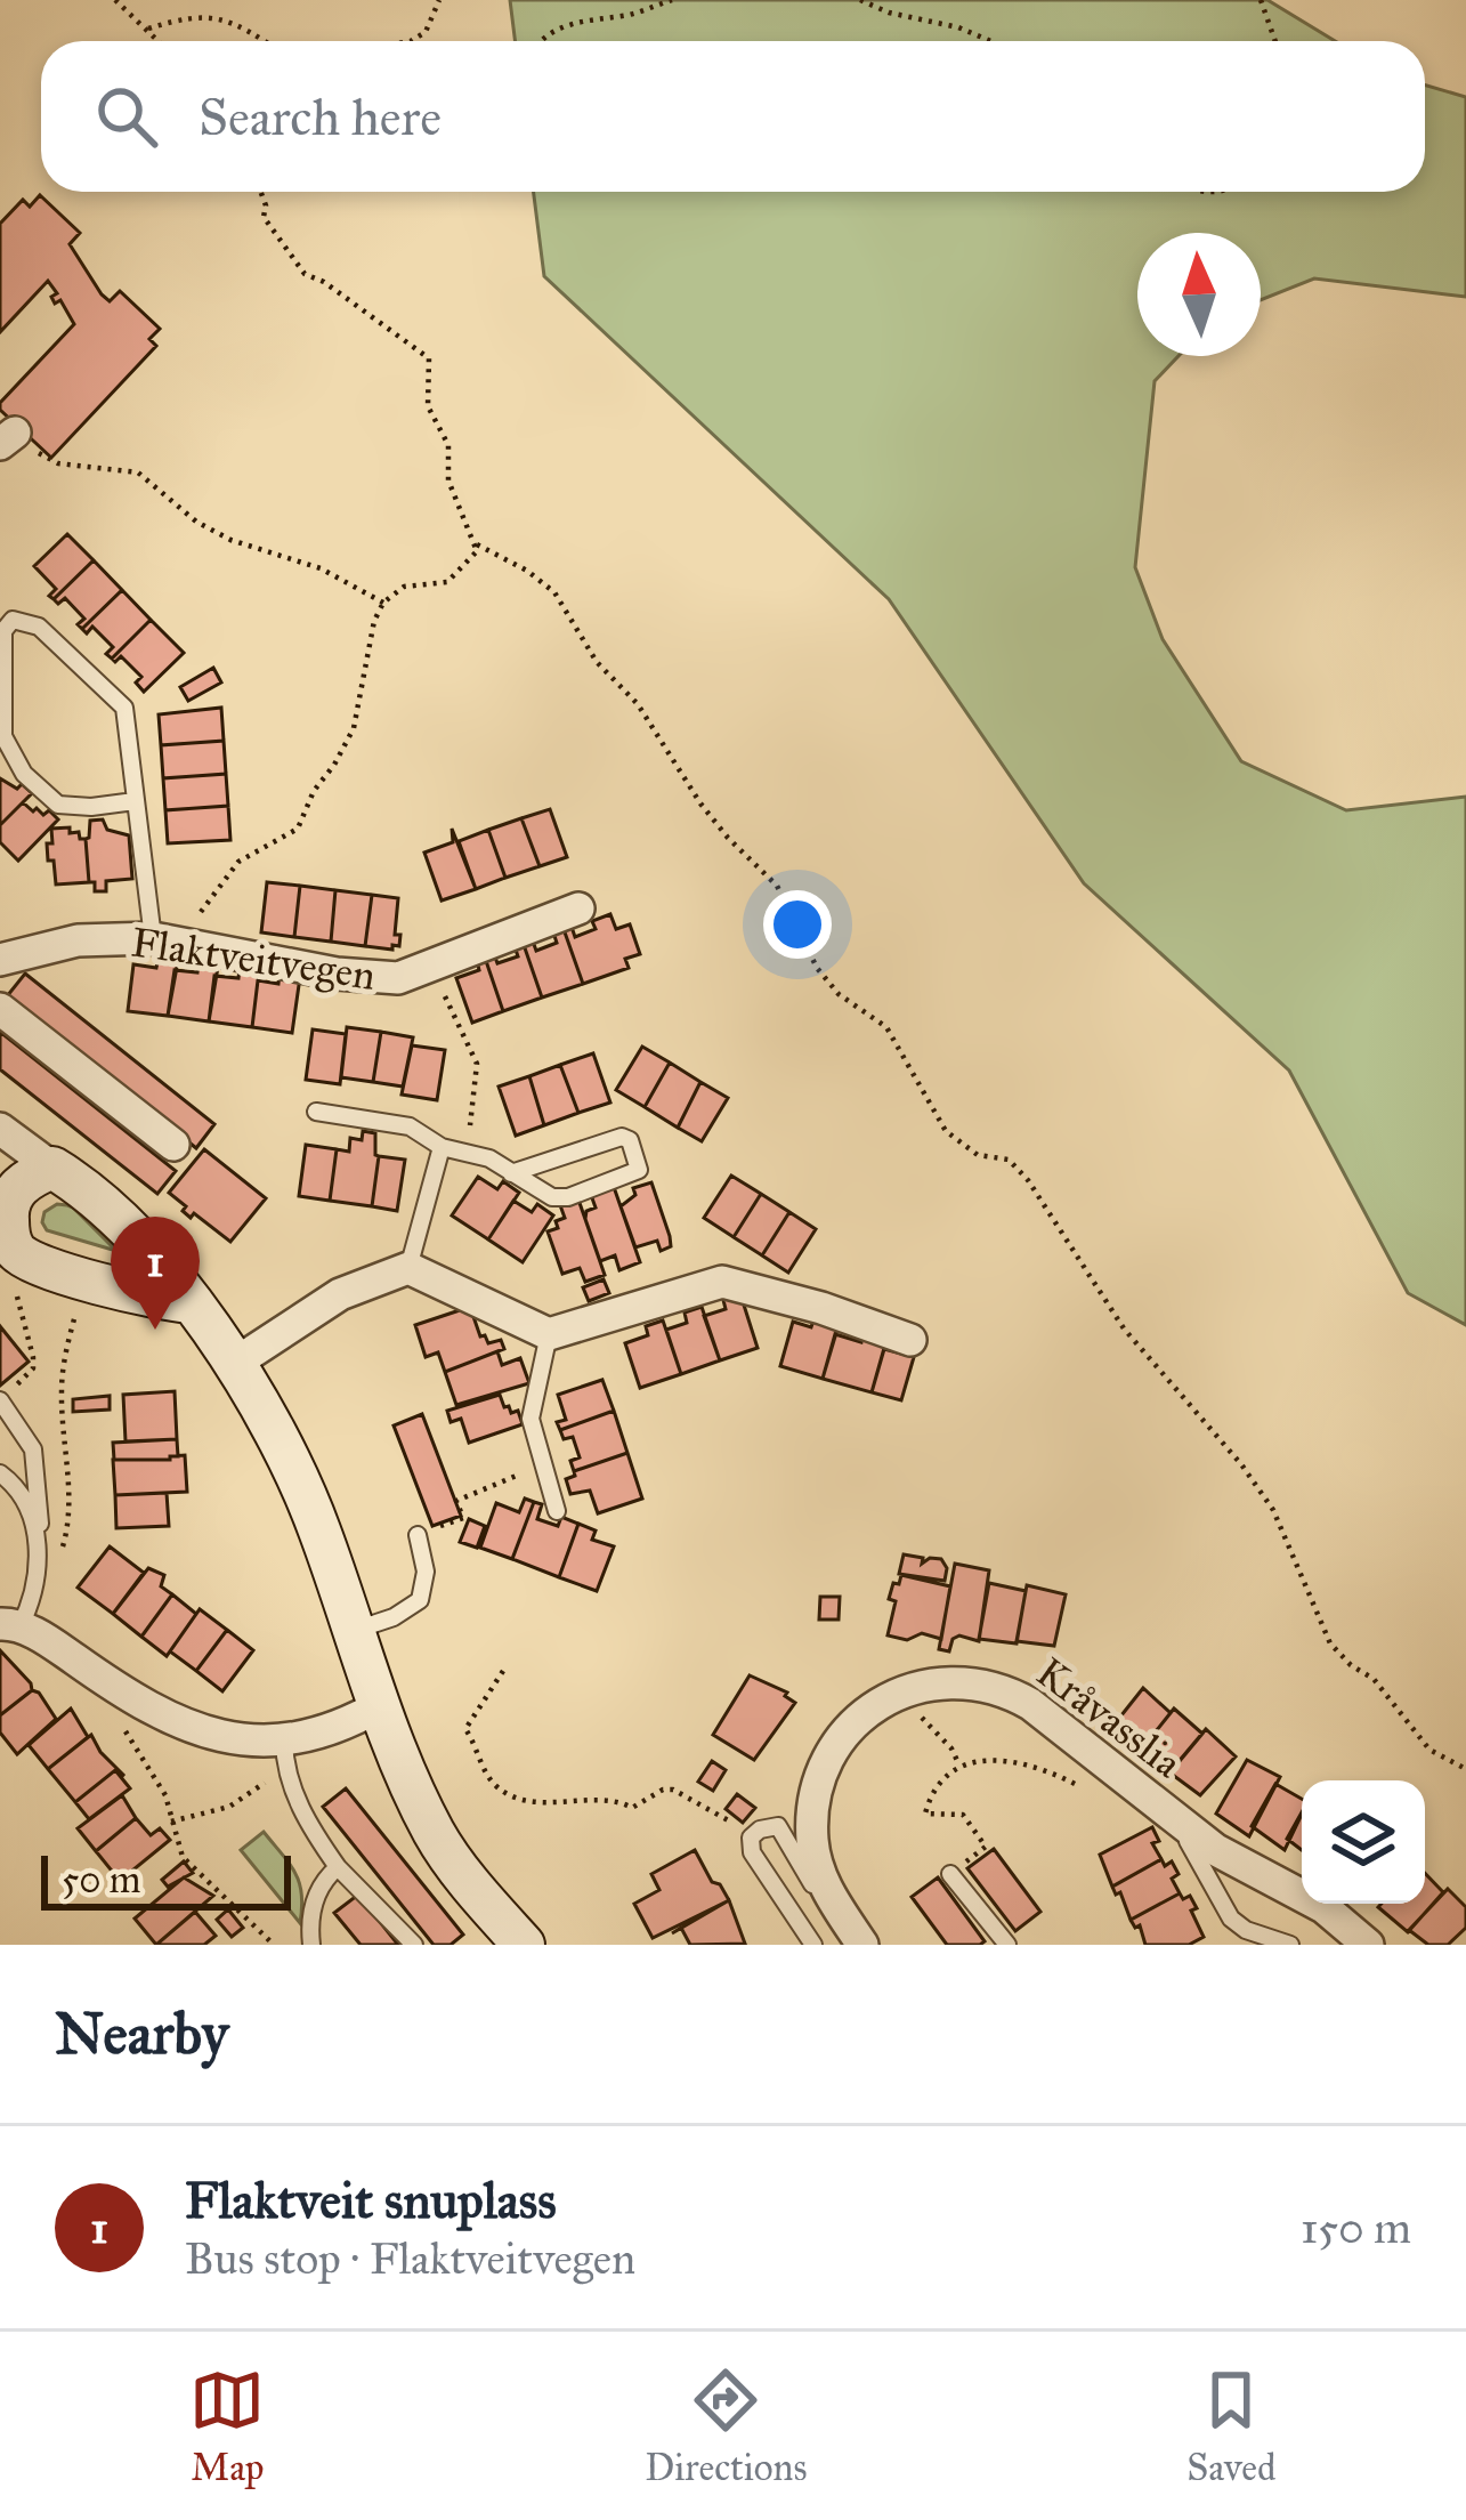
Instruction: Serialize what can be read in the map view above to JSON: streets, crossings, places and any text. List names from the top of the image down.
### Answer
{
  "streets": {
    "street": ["Flaktveitvegen", "Kråvasslia"]
  },
  "scale_bar": "50 m",
  "north": "top",
  "page": {
    "search": "Search here",
    "pins": "1",
    "scale": "50 m",
    "heading": "Nearby",
    "list": [
      {
        "mark": "1",
        "name": "Flaktveit snuplass",
        "note": "Bus stop · Flaktveitvegen",
        "value": "150 m"
      }
    ],
    "nav": ["Map", "Directions", "Saved"]
  }
}
